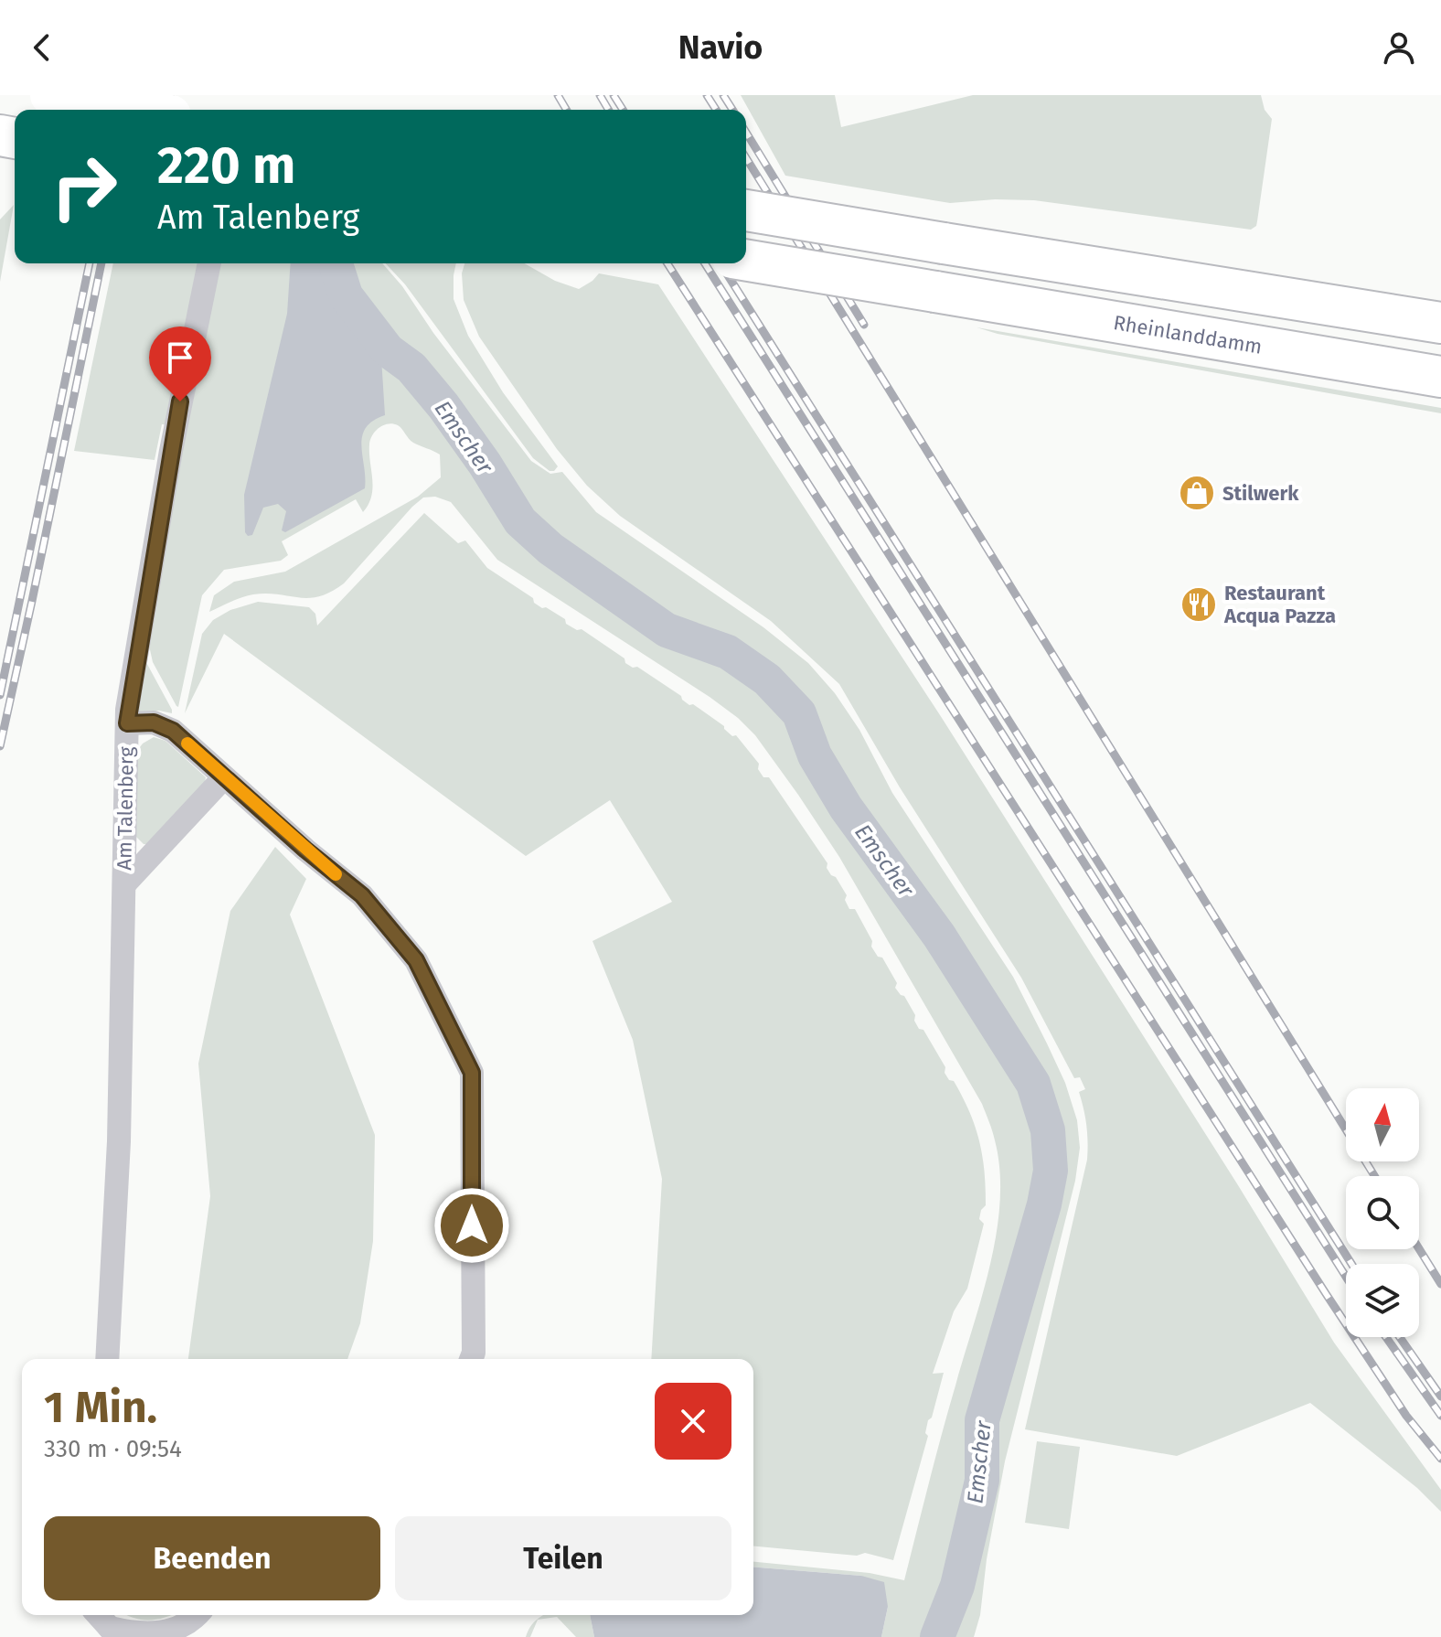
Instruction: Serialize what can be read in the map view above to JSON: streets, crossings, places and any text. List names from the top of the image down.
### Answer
{
  "streets": {
    "highway": ["Rheinlanddamm"],
    "street": ["Am Talenberg"]
  },
  "water": ["Emscher"],
  "places": {
    "shop": ["Stilwerk"],
    "restaurant": ["Restaurant Acqua Pazza"]
  },
  "north": "top",
  "page": {
    "header": "Navio",
    "turn": ["220 m", "Am Talenberg"],
    "heading": ["1 Min.", "330 m · 09:54"],
    "buttons": ["Beenden", "Teilen"]
  }
}
